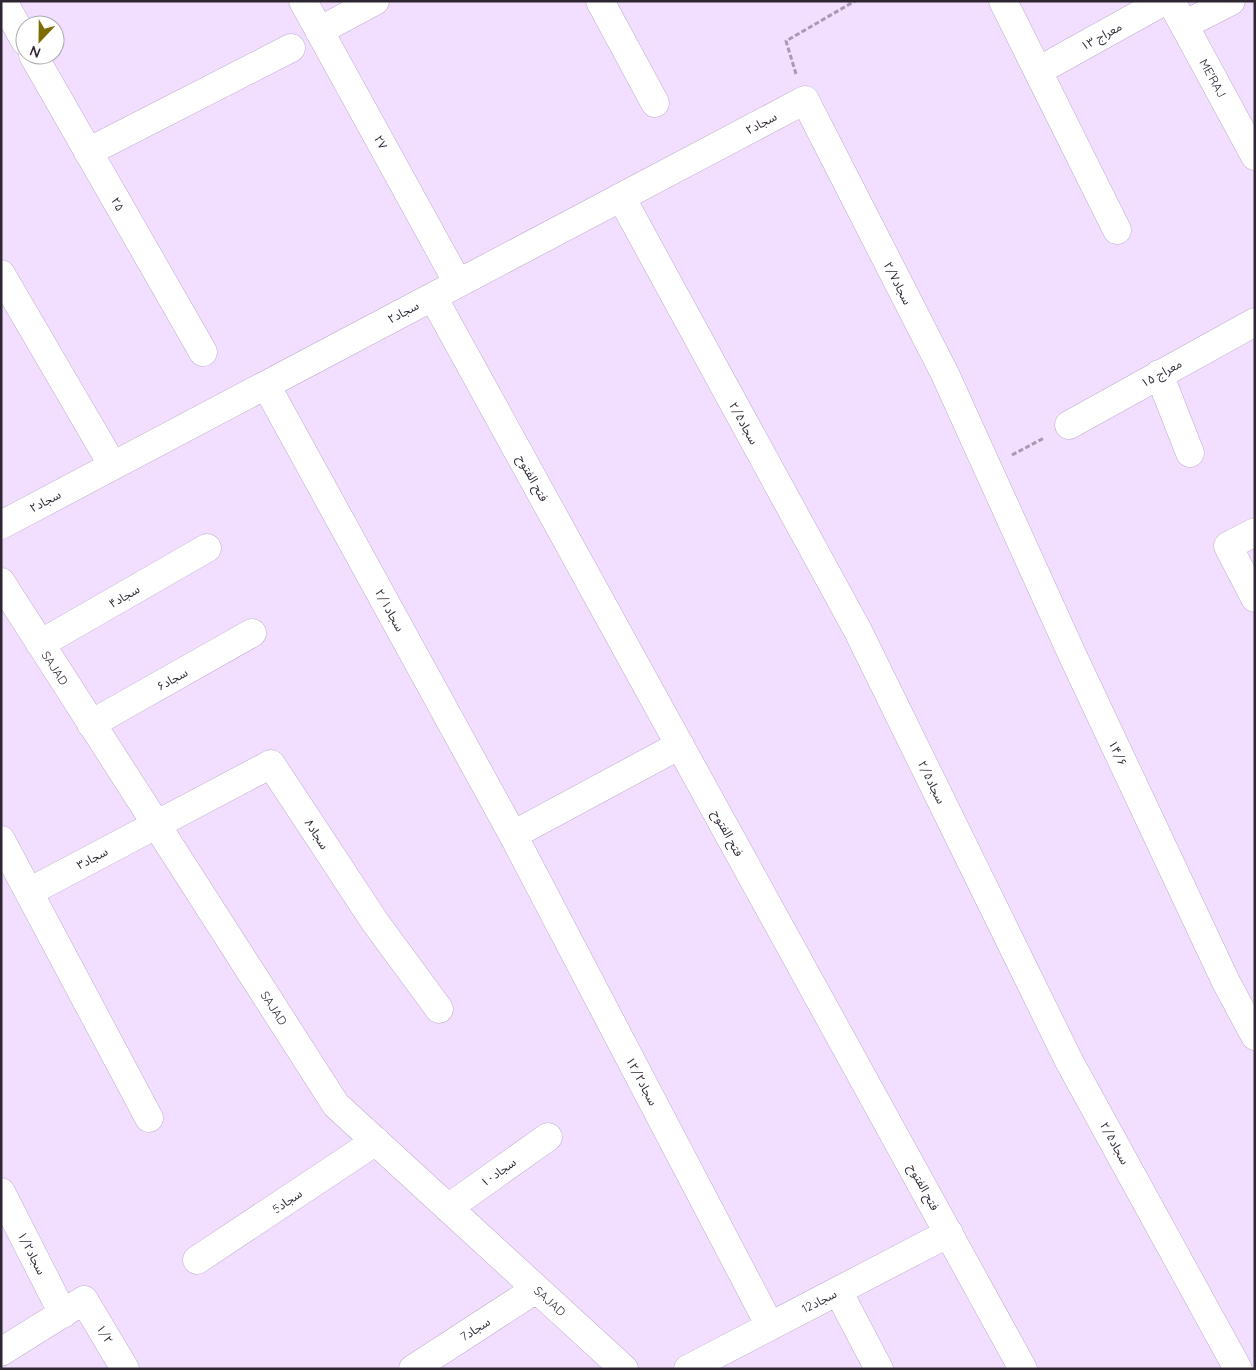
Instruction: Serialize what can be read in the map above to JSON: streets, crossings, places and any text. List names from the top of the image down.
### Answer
{
  "streets": {
    "street": [
      "معراج ۱۳",
      "ME'RAJ",
      "۲سجاد",
      "۲۷",
      "۲۵",
      "سجاد۲/۷",
      "معراج ۱۵",
      "۲/۵سجاد",
      "فتح الفتوح",
      "۴سجاد",
      "۲/۱سجاد",
      "SAJAD",
      "۶سجاد",
      "۱۴/۶",
      "۸سجاد",
      "۳سجاد",
      "۱۲/۲سجاد",
      "۱۰سجاد",
      "5سجاد",
      "۱/۲سجاد",
      "12سجاد",
      "7سجاد",
      "۱/۲"
    ]
  },
  "crossings": [
    ["۲سجاد", "۲۷"],
    ["۲سجاد", "سجاد۲/۷"],
    ["۲سجاد", "۲/۵سجاد"],
    ["۲سجاد", "فتح الفتوح"],
    ["۲سجاد", "۲/۱سجاد"],
    ["سجاد۲/۷", "۱۴/۶"],
    ["فتح الفتوح", "12سجاد"],
    ["۴سجاد", "SAJAD"],
    ["۲/۱سجاد", "۱۲/۲سجاد"],
    ["SAJAD", "۶سجاد"],
    ["SAJAD", "۸سجاد"],
    ["SAJAD", "۳سجاد"],
    ["SAJAD", "۱۰سجاد"],
    ["SAJAD", "5سجاد"],
    ["SAJAD", "7سجاد"],
    ["۸سجاد", "۳سجاد"],
    ["۱۲/۲سجاد", "12سجاد"],
    ["۱/۲سجاد", "۱/۲"]
  ],
  "north": "bottom"
}
